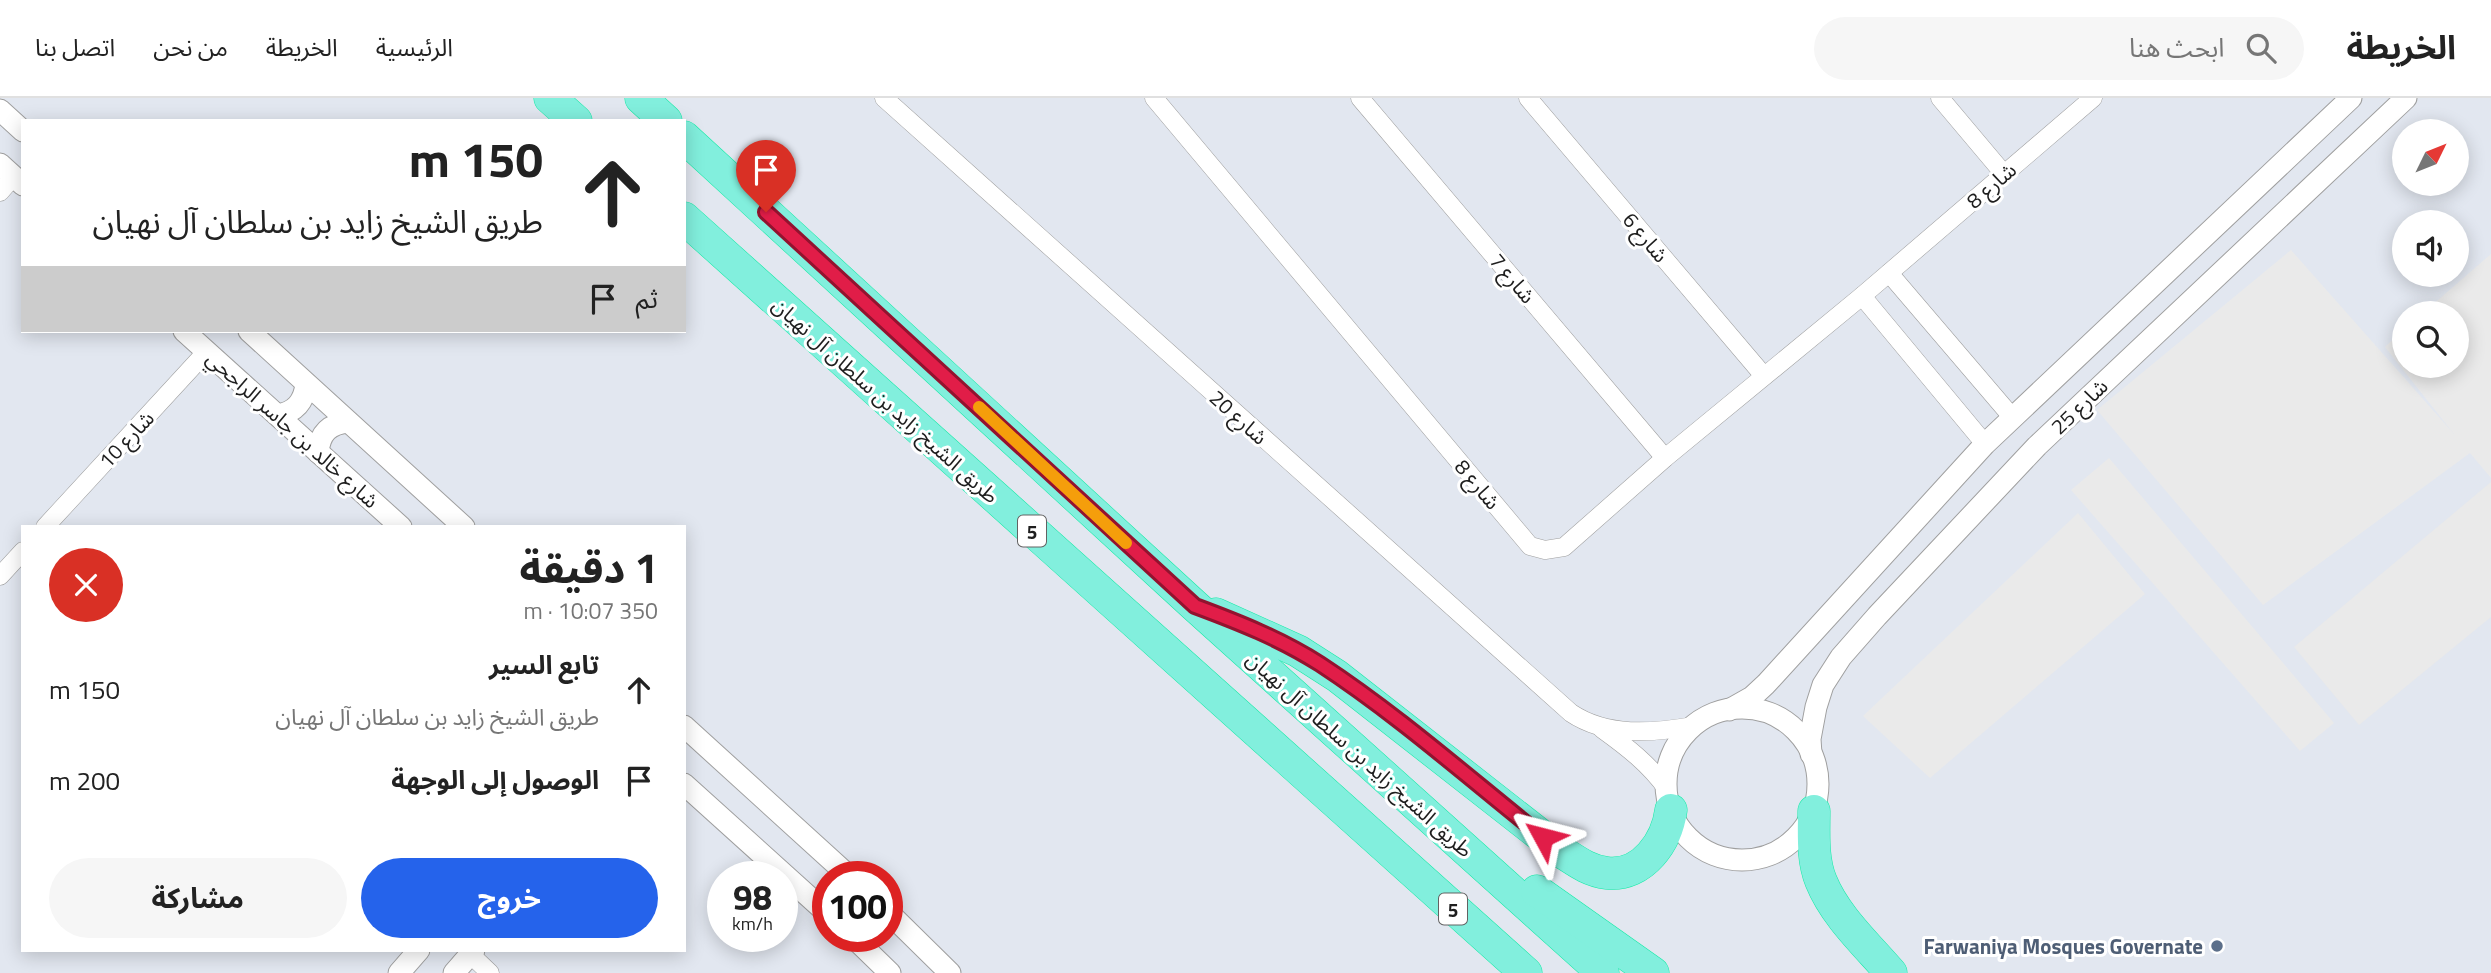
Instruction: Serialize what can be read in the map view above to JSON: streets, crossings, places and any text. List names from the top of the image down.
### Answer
{
  "streets": {
    "highway": ["طريق الشيخ زايد بن سلطان آل نهيان", "5"],
    "street": [
      "شارع 8",
      "شارع 6",
      "شارع 7",
      "شارع 25",
      "شارع 20",
      "شارع خالد بن جاسر الراجحي",
      "شارع 10"
    ]
  },
  "crossings": [
    ["شارع 8", "شارع 6"],
    ["شارع 8", "شارع 7"],
    ["شارع 25", "شارع 20"],
    ["شارع خالد بن جاسر الراجحي", "شارع 10"]
  ],
  "places": ["Farwaniya Mosques Governate"],
  "north": "top right",
  "page": {
    "header": "الخريطة",
    "search": "ابحث هنا",
    "nav": [
      "الرئيسية",
      "الخريطة",
      "من نحن",
      "اتصل بنا"
    ],
    "turn": ["150 m", "طريق الشيخ زايد بن سلطان آل نهيان"],
    "then": "ثم",
    "heading": ["1 دقيقة", "350 m · 10:07"],
    "list": [
      {
        "name": "تابع السير",
        "note": "طريق الشيخ زايد بن سلطان آل نهيان",
        "value": "150 m"
      },
      {
        "name": "الوصول إلى الوجهة",
        "value": "200 m"
      }
    ],
    "buttons": ["خروج", "مشاركة"],
    "speed": "98 km/h",
    "limit": "100"
  }
}
